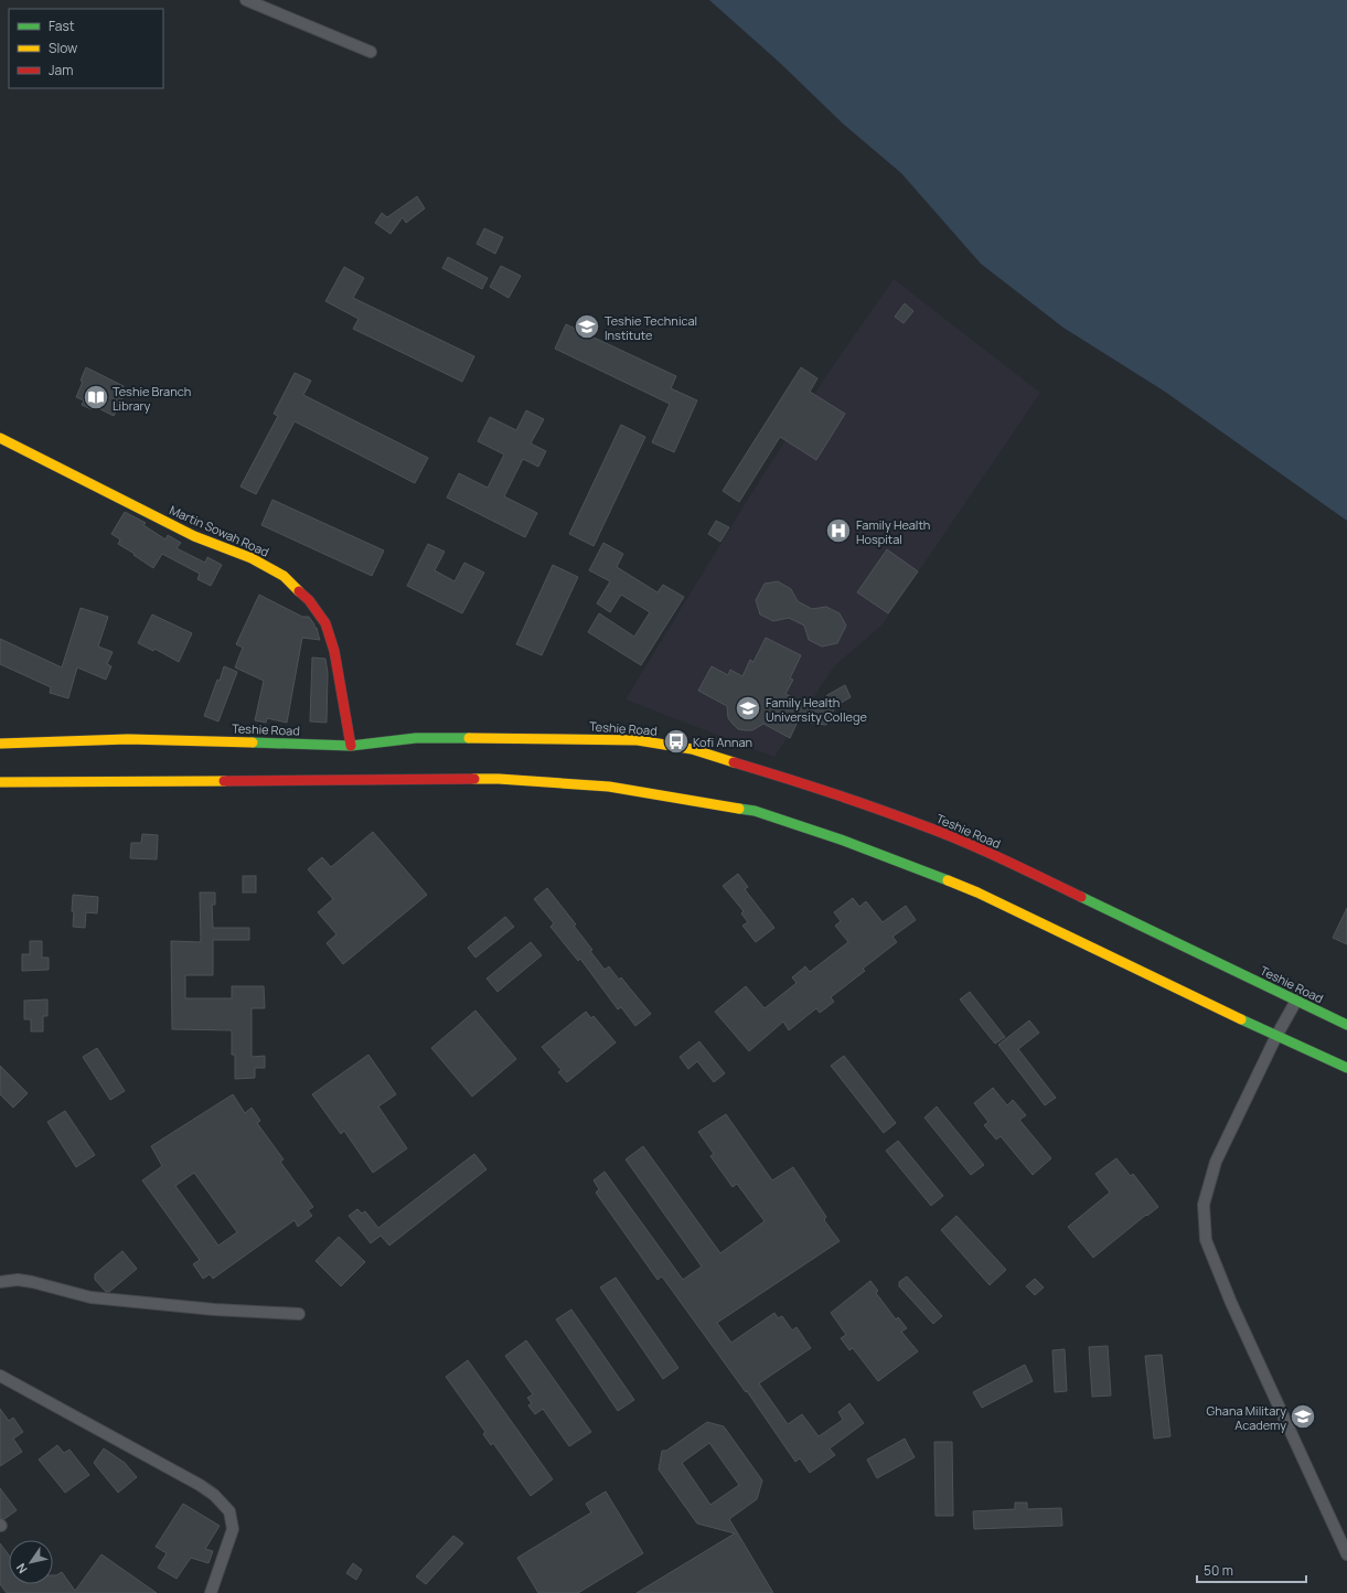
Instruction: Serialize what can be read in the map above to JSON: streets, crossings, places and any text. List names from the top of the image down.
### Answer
{
  "streets": {
    "main road": ["Martin Sowah Road", "Teshie Road"]
  },
  "crossings": [
    ["Martin Sowah Road", "Teshie Road"]
  ],
  "places": {
    "school or university": ["Teshie Technical Institute", "Family Health University College", "Ghana Military Academy"],
    "library": ["Teshie Branch Library"],
    "hospital": ["Family Health Hospital"],
    "bus stop": ["Kofi Annan"]
  },
  "legend": ["Fast", "Slow", "Jam"],
  "scale_bar": "50 m",
  "north": "bottom left"
}
